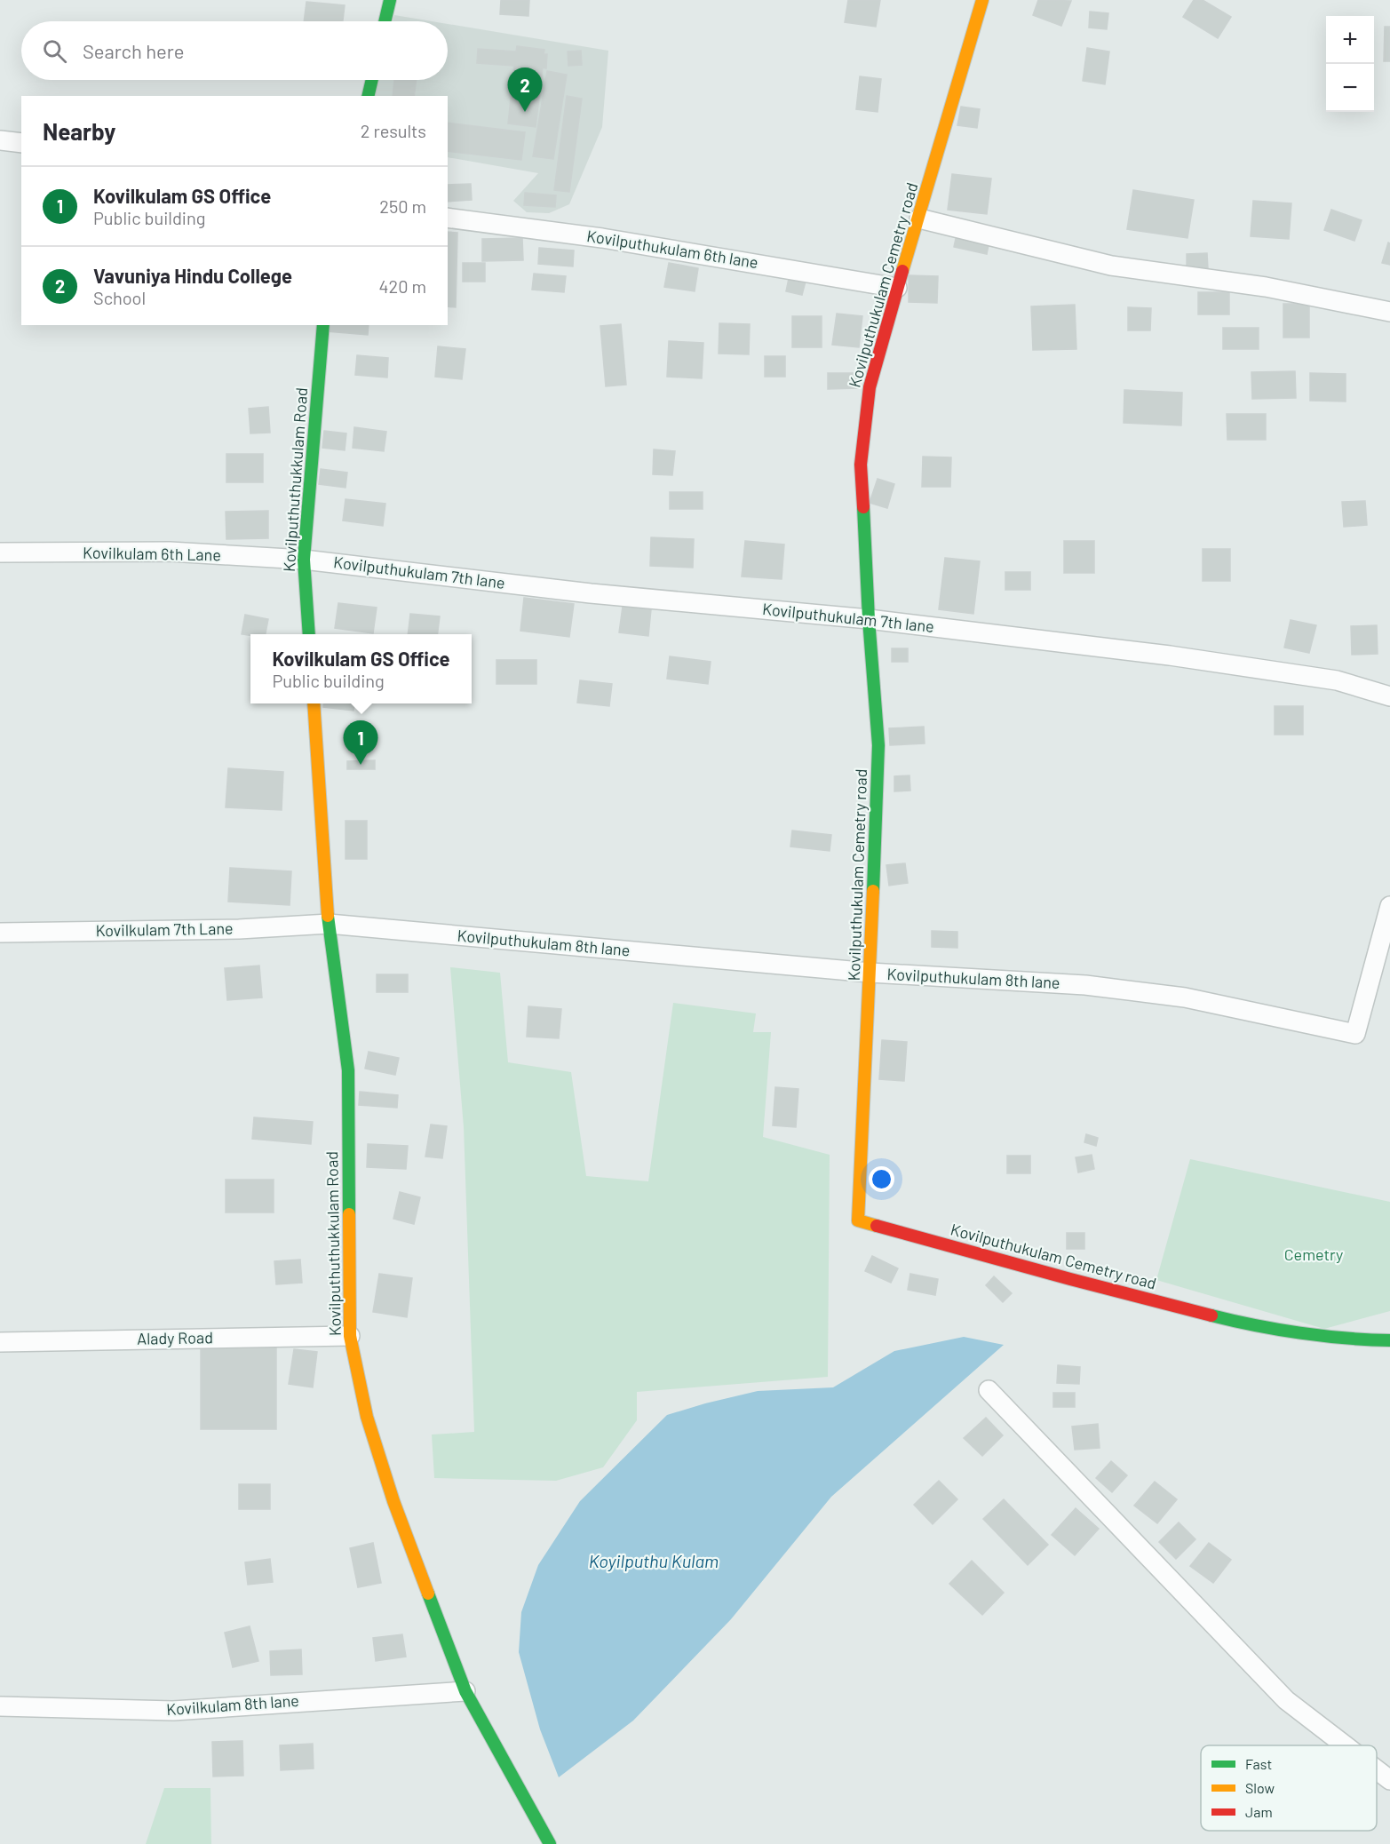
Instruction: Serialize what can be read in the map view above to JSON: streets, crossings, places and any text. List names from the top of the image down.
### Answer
{
  "streets": {
    "street": [
      "Kovilputhukulam 6th lane",
      "Kovilputhukulam Cemetry road",
      "Kovilputhuthukkulam Road",
      "Kovilkulam 6th Lane",
      "Kovilputhukulam 7th lane",
      "Kovilkulam 7th Lane",
      "Kovilputhukulam 8th lane",
      "Alady Road",
      "Kovilkulam 8th lane"
    ]
  },
  "crossings": [
    ["Kovilputhukulam 6th lane", "Kovilputhukulam Cemetry road"],
    ["Kovilputhukulam Cemetry road", "Kovilputhukulam 7th lane"],
    ["Kovilputhukulam Cemetry road", "Kovilputhukulam 8th lane"],
    ["Kovilputhuthukkulam Road", "Kovilkulam 6th Lane"],
    ["Kovilputhuthukkulam Road", "Kovilputhukulam 7th lane"],
    ["Kovilputhuthukkulam Road", "Kovilkulam 7th Lane"],
    ["Kovilputhuthukkulam Road", "Kovilputhukulam 8th lane"],
    ["Kovilputhuthukkulam Road", "Alady Road"],
    ["Kovilputhuthukkulam Road", "Kovilkulam 8th lane"],
    ["Kovilkulam 6th Lane", "Kovilputhukulam 7th lane"],
    ["Kovilkulam 7th Lane", "Kovilputhukulam 8th lane"]
  ],
  "water": ["Koyilputhu Kulam"],
  "parks": ["Cemetry"],
  "legend": ["Fast", "Slow", "Jam"],
  "page": {
    "map_buttons": ["+", "−"],
    "search": "Search here",
    "pins": ["2", "1"],
    "heading": ["Nearby", "2 results"],
    "list": [
      {
        "mark": "1",
        "name": "Kovilkulam GS Office",
        "note": "Public building",
        "value": "250 m"
      },
      {
        "mark": "2",
        "name": "Vavuniya Hindu College",
        "note": "School",
        "value": "420 m"
      }
    ],
    "popup": ["Kovilkulam GS Office", "Public building"]
  }
}
